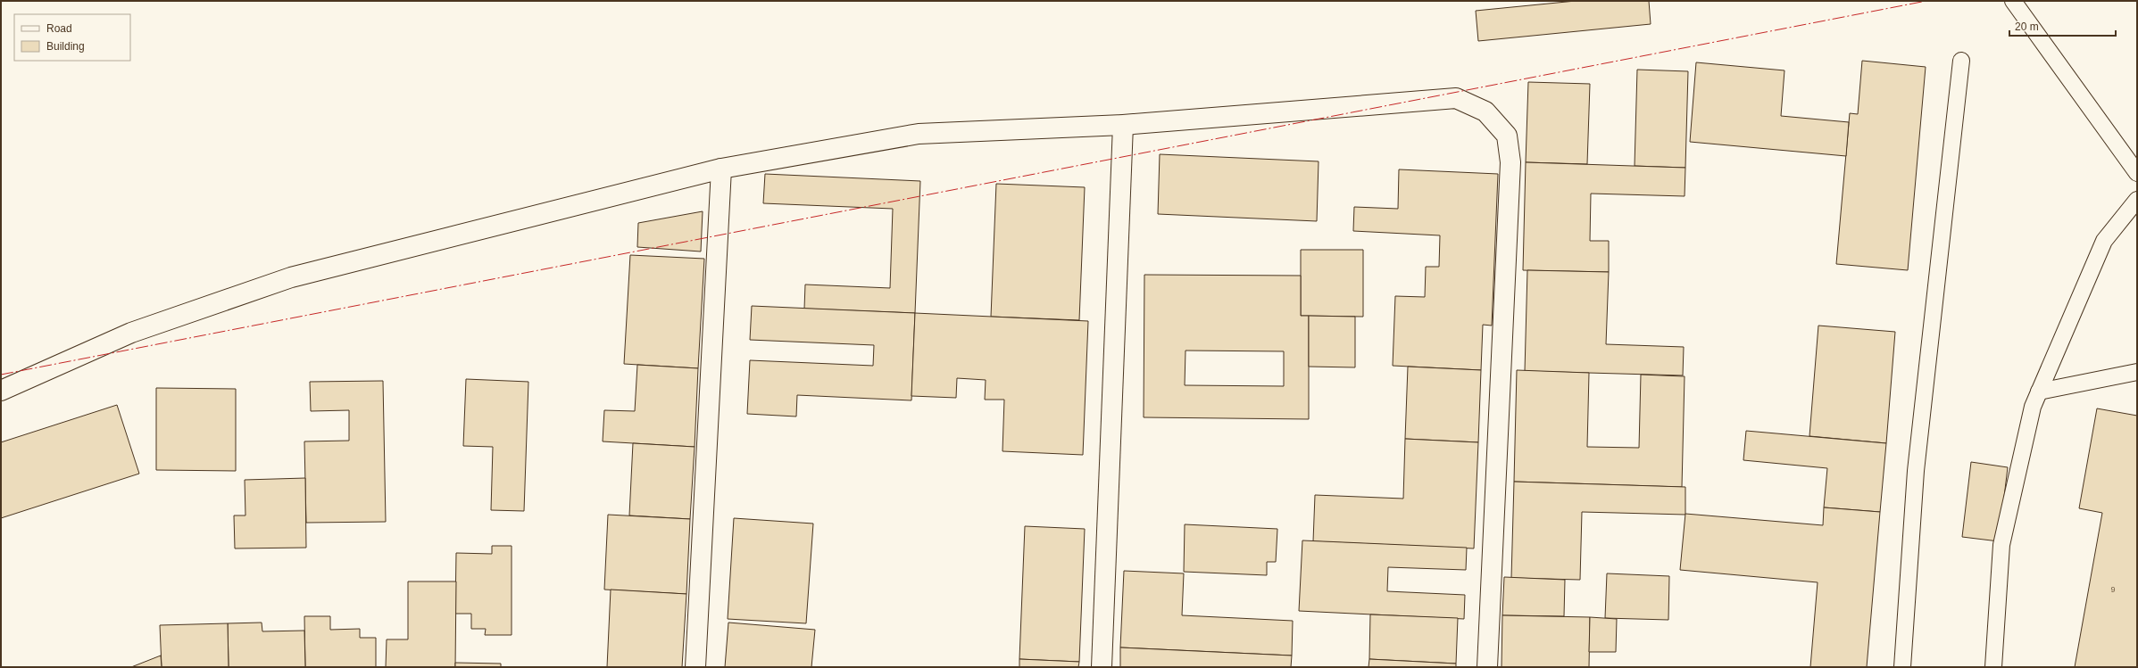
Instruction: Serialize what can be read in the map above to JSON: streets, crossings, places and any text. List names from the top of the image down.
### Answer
{
  "house_numbers": ["9"],
  "legend": ["Road", "Building"],
  "scale_bar": "20 m"
}
